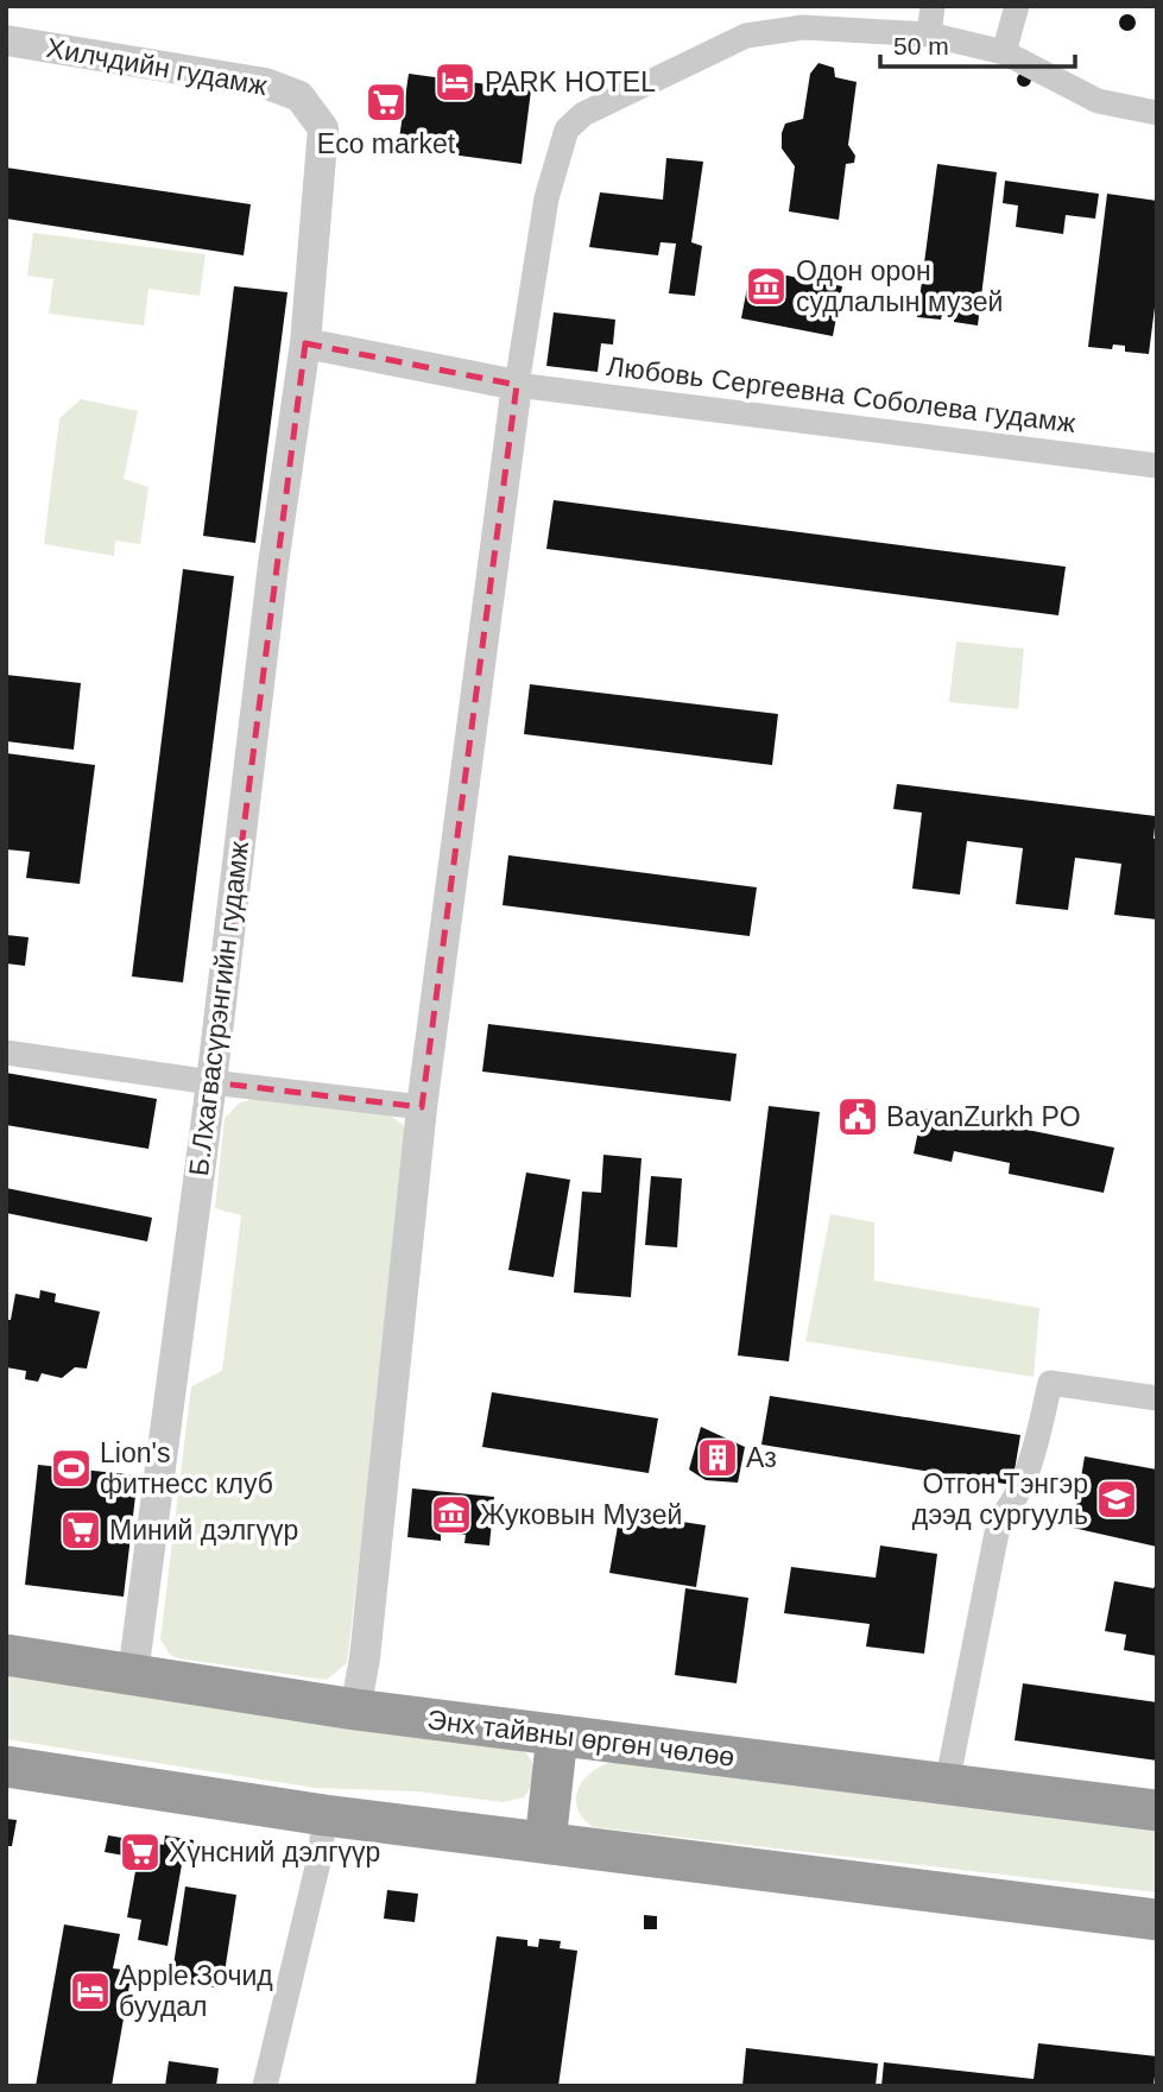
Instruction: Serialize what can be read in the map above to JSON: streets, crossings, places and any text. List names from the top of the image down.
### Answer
{
  "streets": {
    "highway": ["Энх тайвны өргөн чөлөө"],
    "street": ["Хилчдийн гудамж", "Любовь Сергеевна Соболева гудамж", "Б.Лхагвасүрэнгийн гудамж"]
  },
  "crossings": [
    ["Хилчдийн гудамж", "Б.Лхагвасүрэнгийн гудамж"],
    ["Б.Лхагвасүрэнгийн гудамж", "Энх тайвны өргөн чөлөө"]
  ],
  "places": {
    "hotel": ["PARK HOTEL", "Apple Зочид буудал"],
    "supermarket": ["Eco market", "Миний дэлгүүр", "Хүнсний дэлгүүр"],
    "museum": ["Одон орон судлалын музей", "Жуковын Музей"],
    "public building": ["BayanZurkh PO"],
    "building": ["Аз"],
    "sports": ["Lion's фитнесс клуб"],
    "school or university": ["Отгон Тэнгэр дээд сургууль"]
  },
  "scale_bar": "50 m"
}
